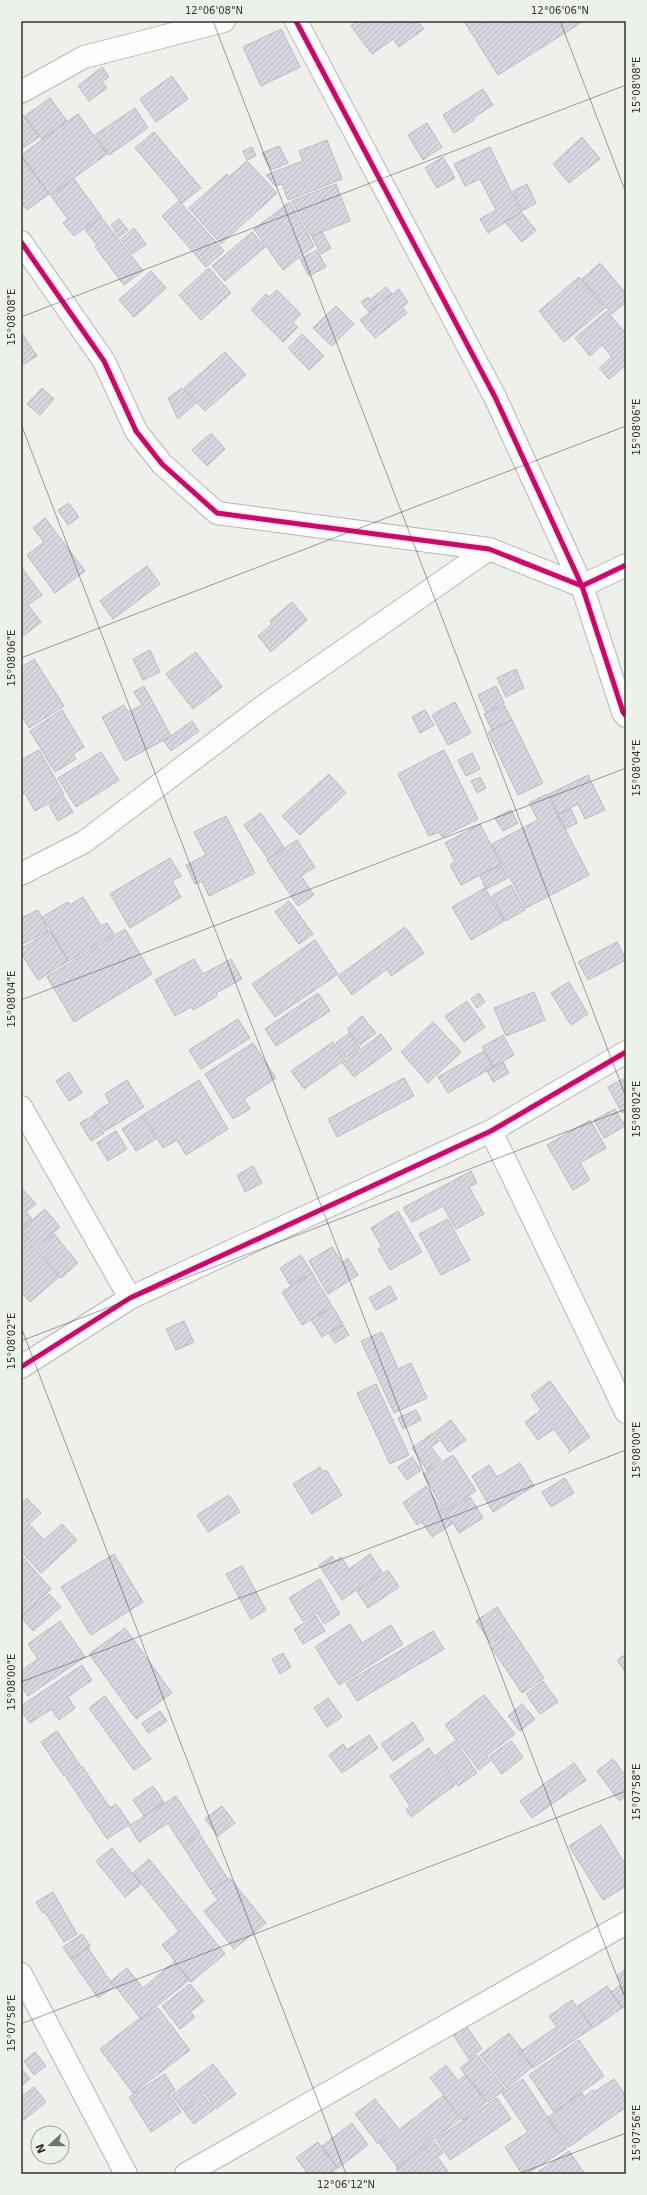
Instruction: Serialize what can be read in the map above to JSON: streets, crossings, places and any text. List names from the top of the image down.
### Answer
{
  "north": "left",
  "coordinates": [
    "12°06'08\"N",
    "12°06'06\"N",
    "15°08'08\"E",
    "15°08'06\"E",
    "15°08'04\"E",
    "15°08'02\"E",
    "15°08'00\"E",
    "15°07'58\"E",
    "15°07'56\"E",
    "12°06'12\"N"
  ]
}
